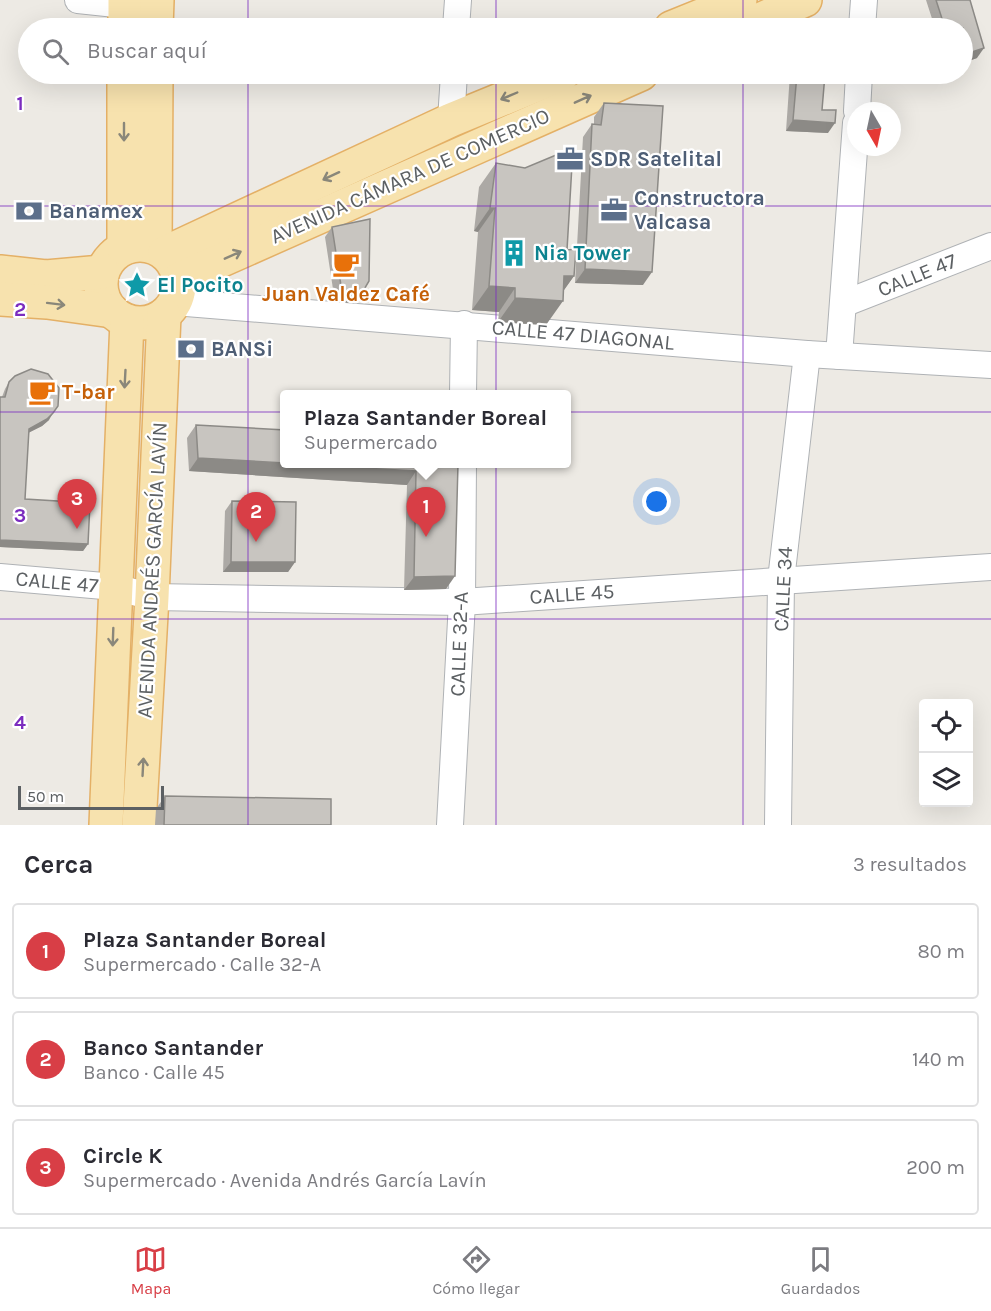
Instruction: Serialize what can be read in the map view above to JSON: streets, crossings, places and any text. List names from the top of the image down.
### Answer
{
  "streets": {
    "main road": ["AVENIDA CÁMARA DE COMERCIO", "AVENIDA ANDRÉS GARCÍA LAVÍN"],
    "street": [
      "CALLE 47",
      "CALLE 47 DIAGONAL",
      "CALLE 34",
      "CALLE 45",
      "CALLE 32-A"
    ]
  },
  "crossings": [
    ["AVENIDA CÁMARA DE COMERCIO", "CALLE 47 DIAGONAL"],
    ["AVENIDA CÁMARA DE COMERCIO", "AVENIDA ANDRÉS GARCÍA LAVÍN"],
    ["CALLE 47", "AVENIDA ANDRÉS GARCÍA LAVÍN"],
    ["CALLE 47", "CALLE 45"],
    ["CALLE 47 DIAGONAL", "AVENIDA ANDRÉS GARCÍA LAVÍN"],
    ["CALLE 47 DIAGONAL", "CALLE 34"],
    ["AVENIDA ANDRÉS GARCÍA LAVÍN", "CALLE 45"],
    ["CALLE 34", "CALLE 45"],
    ["CALLE 45", "CALLE 32-A"]
  ],
  "places": {
    "office": ["SDR Satelital", "Constructora Valcasa"],
    "bank": ["Banamex", "BANSi"],
    "building": ["Nia Tower"],
    "cafe": ["Juan Valdez Café", "T-bar"],
    "place": ["El Pocito"]
  },
  "scale_bar": "50 m",
  "north": "bottom",
  "page": {
    "search": "Buscar aquí",
    "popup": ["Plaza Santander Boreal", "Supermercado"],
    "pins": ["3", "1", "2"],
    "scale": "50 m",
    "heading": ["Cerca", "3 resultados"],
    "list": [
      {
        "mark": "1",
        "name": "Plaza Santander Boreal",
        "note": "Supermercado · Calle 32-A",
        "value": "80 m"
      },
      {
        "mark": "2",
        "name": "Banco Santander",
        "note": "Banco · Calle 45",
        "value": "140 m"
      },
      {
        "mark": "3",
        "name": "Circle K",
        "note": "Supermercado · Avenida Andrés García Lavín",
        "value": "200 m"
      }
    ],
    "nav": ["Mapa", "Cómo llegar", "Guardados"]
  },
  "grid": {
    "rows": [
      "1",
      "2",
      "3",
      "4"
    ]
  }
}
